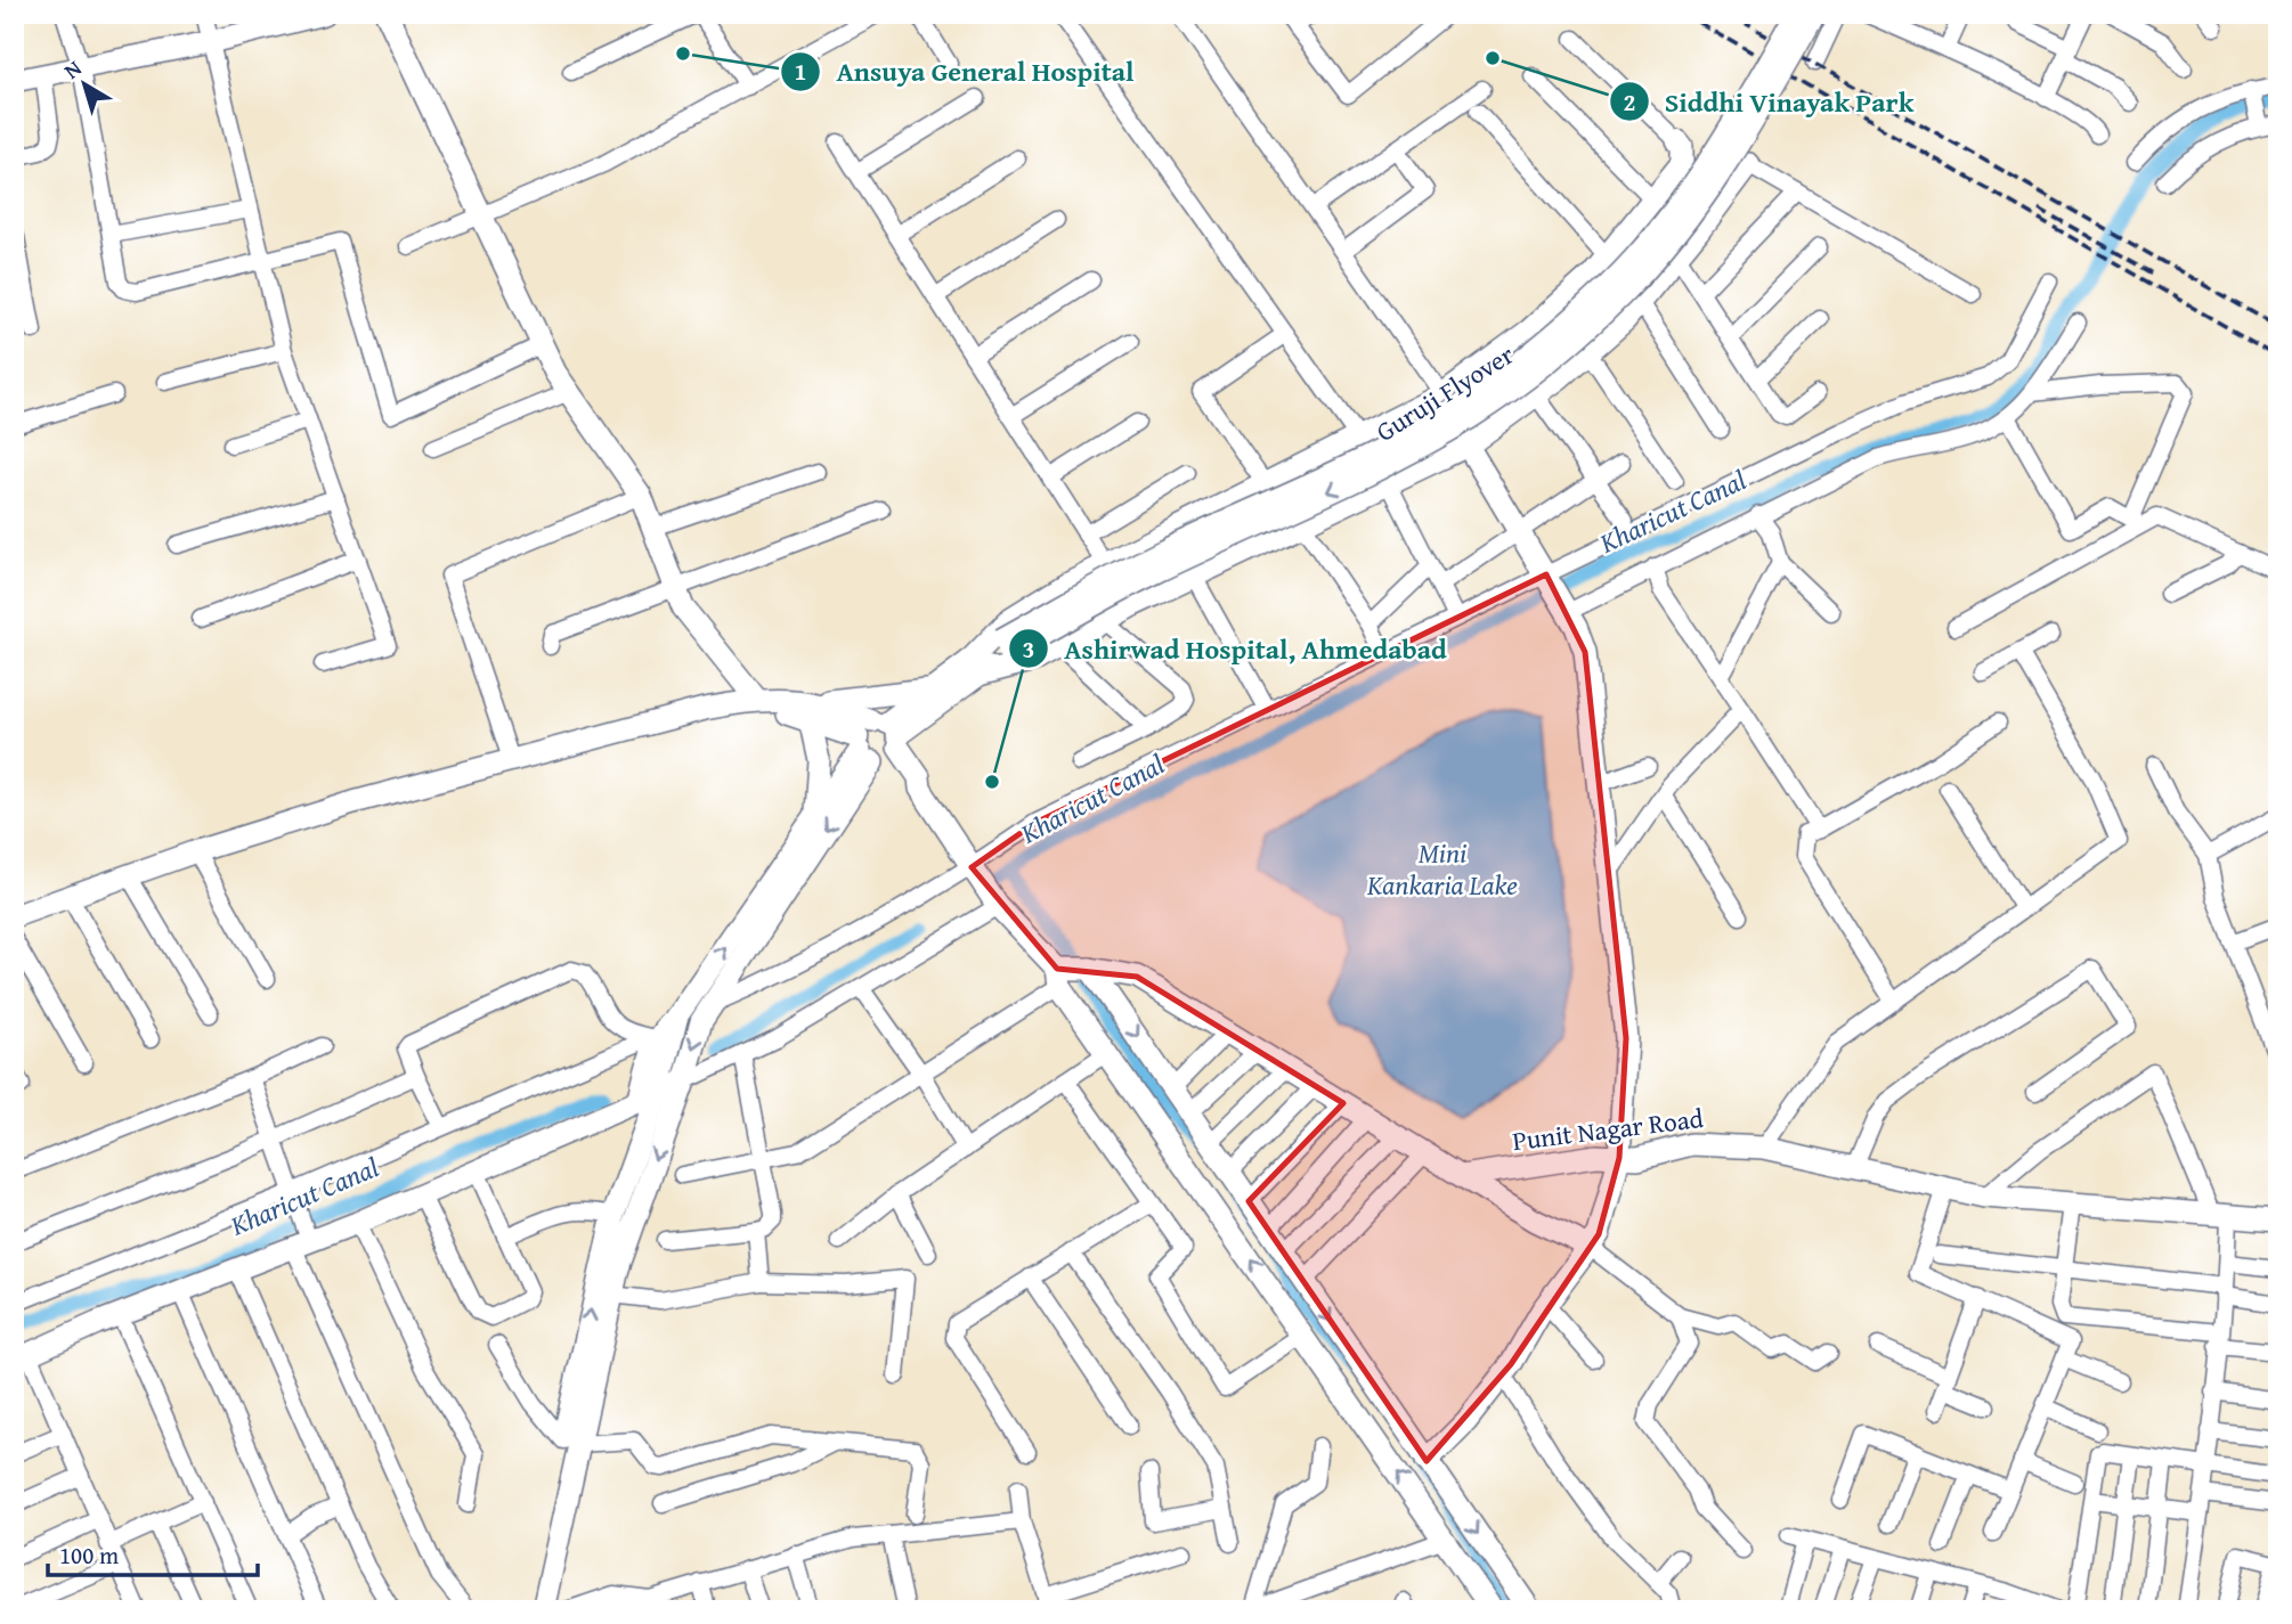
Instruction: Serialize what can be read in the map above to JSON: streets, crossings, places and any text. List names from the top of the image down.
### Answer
{
  "streets": {
    "street": ["Guruji Flyover", "Punit Nagar Road"]
  },
  "water": ["Kharicut Canal", "Mini Kankaria Lake"],
  "places": ["Ansuya General Hospital", "Siddhi Vinayak Park", "Ashirwad Hospital, Ahmedabad"],
  "scale_bar": "100 m",
  "north": "top left"
}
